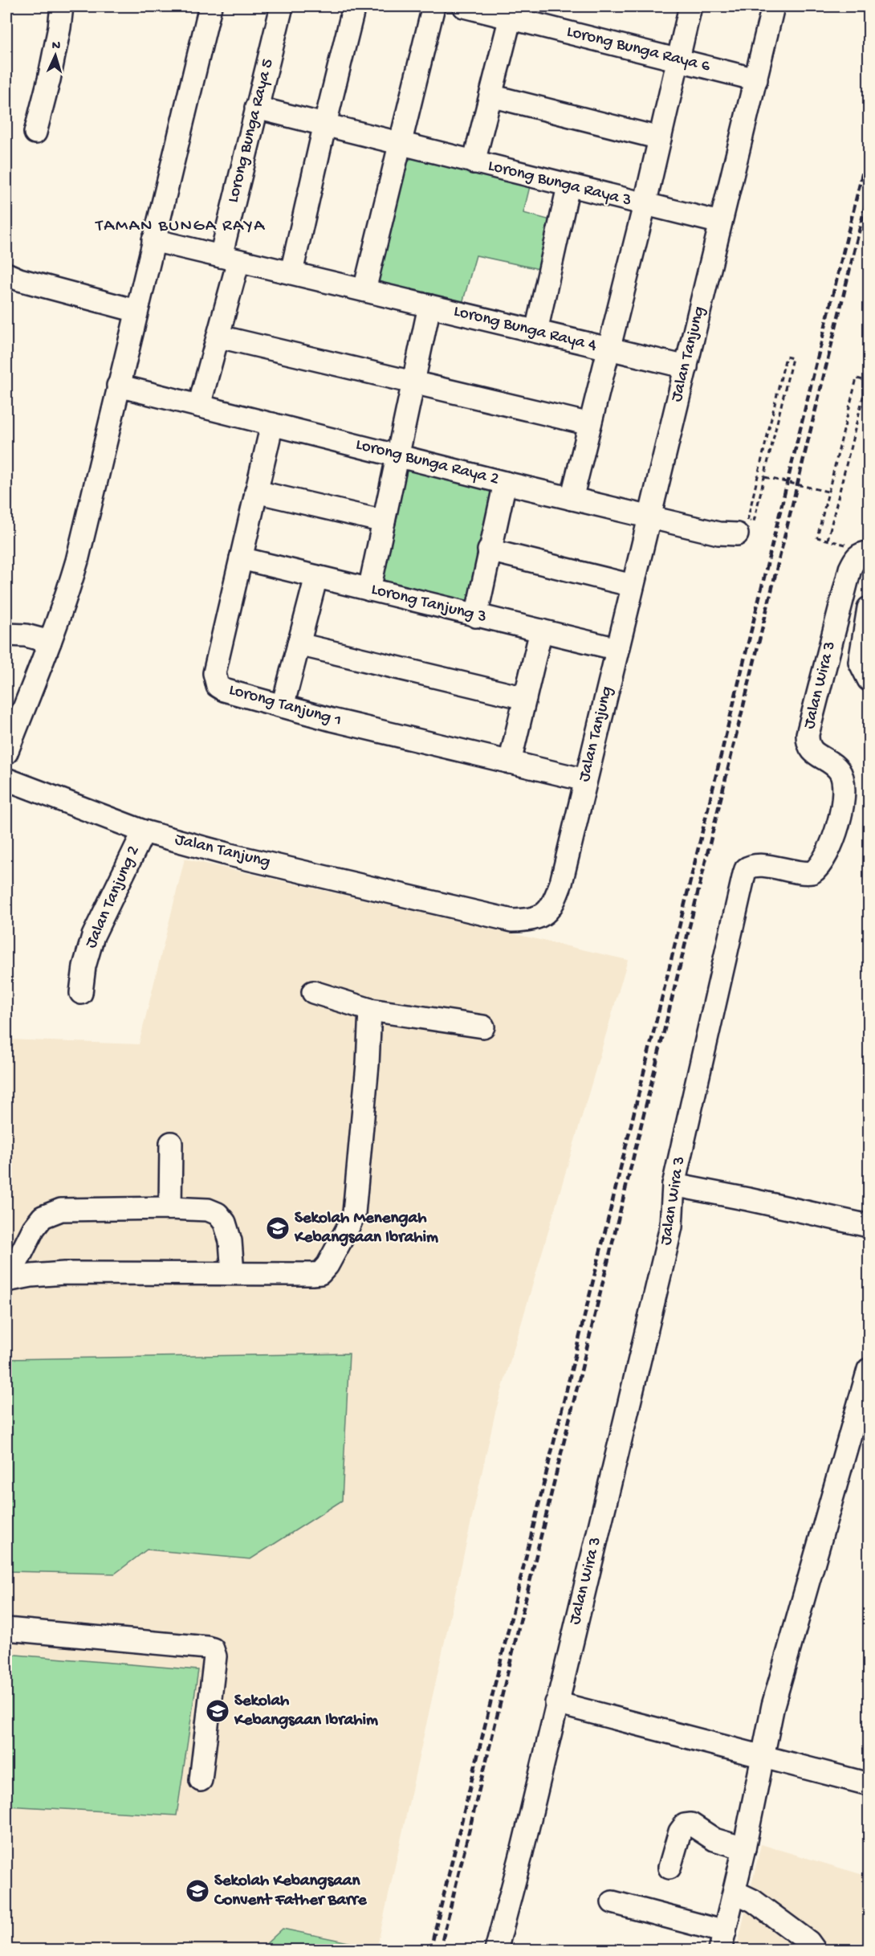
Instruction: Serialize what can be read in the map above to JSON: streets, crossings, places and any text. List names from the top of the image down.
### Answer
{
  "streets": {
    "street": [
      "Lorong Bunga Raya 6",
      "Lorong Bunga Raya 5",
      "Lorong Bunga Raya 3",
      "Lorong Bunga Raya 4",
      "Jalan Tanjung",
      "Lorong Bunga Raya 2",
      "Lorong Tanjung 3",
      "Jalan Wira 3",
      "Lorong Tanjung 1",
      "Jalan Tanjung 2"
    ]
  },
  "crossings": [
    ["Lorong Bunga Raya 6", "Jalan Tanjung"],
    ["Lorong Bunga Raya 5", "Lorong Bunga Raya 3"],
    ["Lorong Bunga Raya 5", "Lorong Bunga Raya 4"],
    ["Lorong Bunga Raya 5", "Lorong Bunga Raya 2"],
    ["Lorong Bunga Raya 3", "Jalan Tanjung"],
    ["Lorong Bunga Raya 4", "Jalan Tanjung"],
    ["Jalan Tanjung", "Lorong Bunga Raya 2"],
    ["Jalan Tanjung", "Lorong Tanjung 3"],
    ["Jalan Tanjung", "Lorong Tanjung 1"],
    ["Jalan Tanjung", "Jalan Tanjung 2"],
    ["Lorong Bunga Raya 2", "Lorong Tanjung 1"],
    ["Lorong Tanjung 3", "Lorong Tanjung 1"]
  ],
  "districts": ["TAMAN BUNGA RAYA"],
  "places": {
    "school or university": ["Sekolah Menengah Kebangsaan Ibrahim", "Sekolah Kebangsaan Ibrahim", "Sekolah Kebangsaan Convent Father Barre"]
  },
  "north": "top"
}
